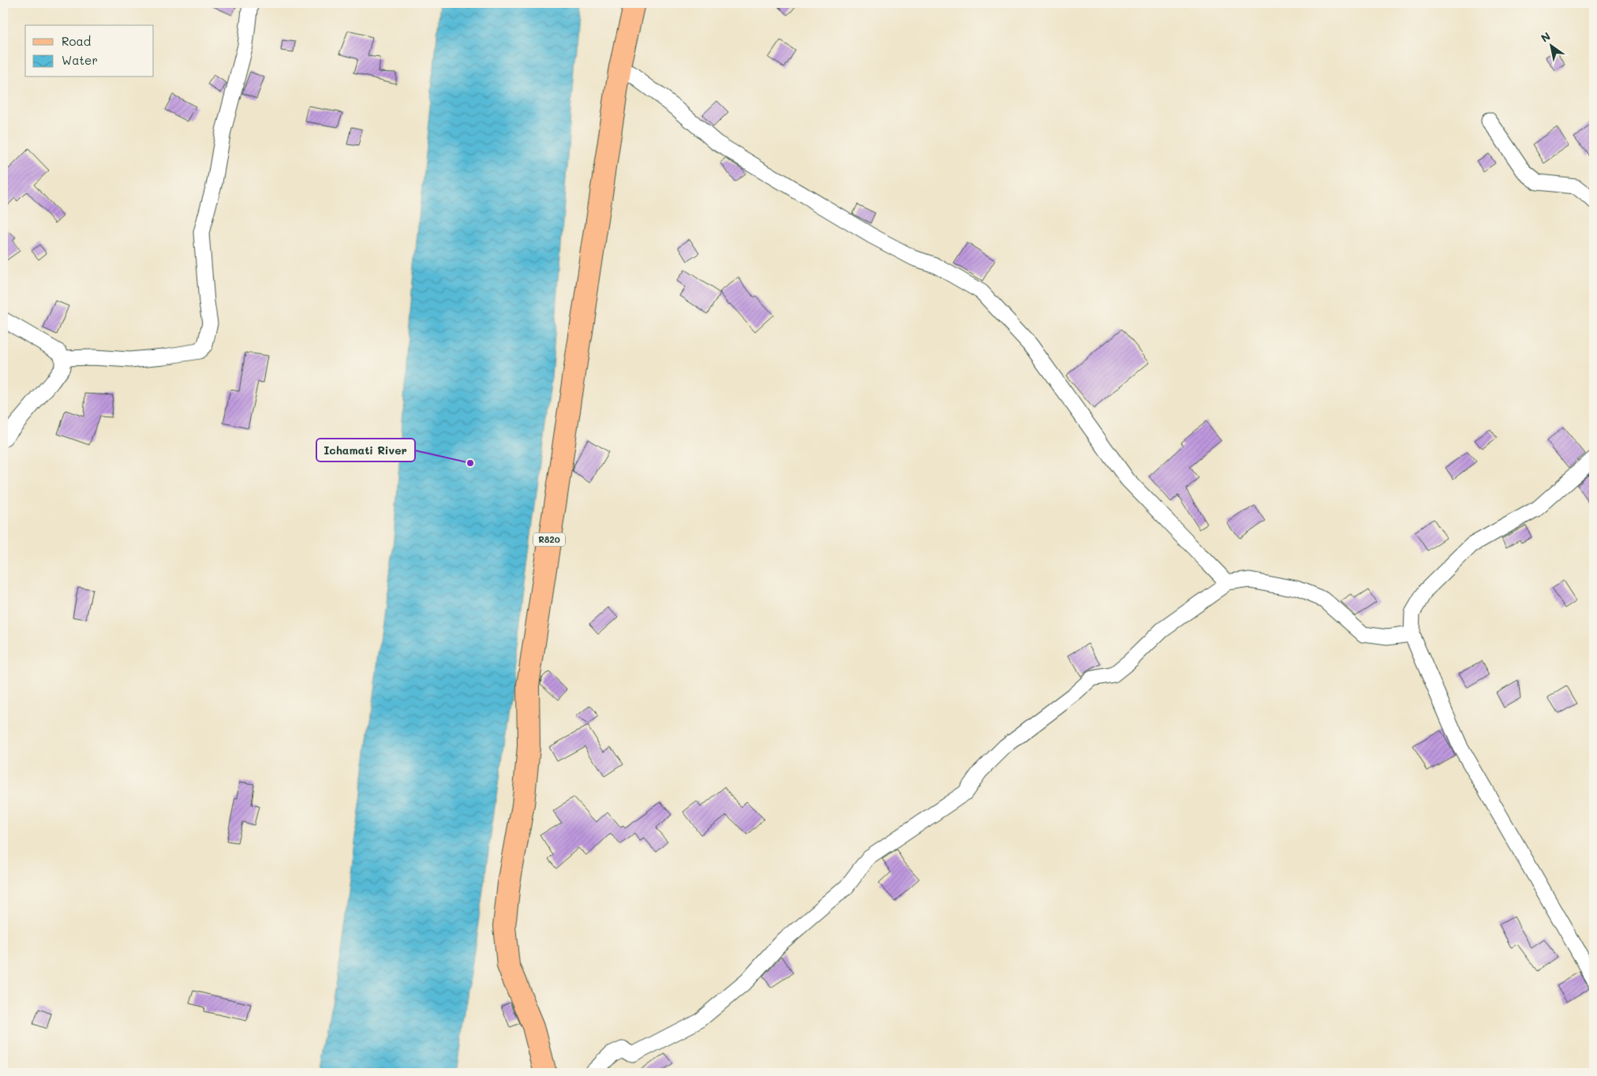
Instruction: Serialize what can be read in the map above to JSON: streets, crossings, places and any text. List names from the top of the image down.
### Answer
{
  "streets": {
    "main road": ["R820"]
  },
  "places": ["Ichamati River"],
  "legend": ["Road", "Water"],
  "north": "top left"
}
